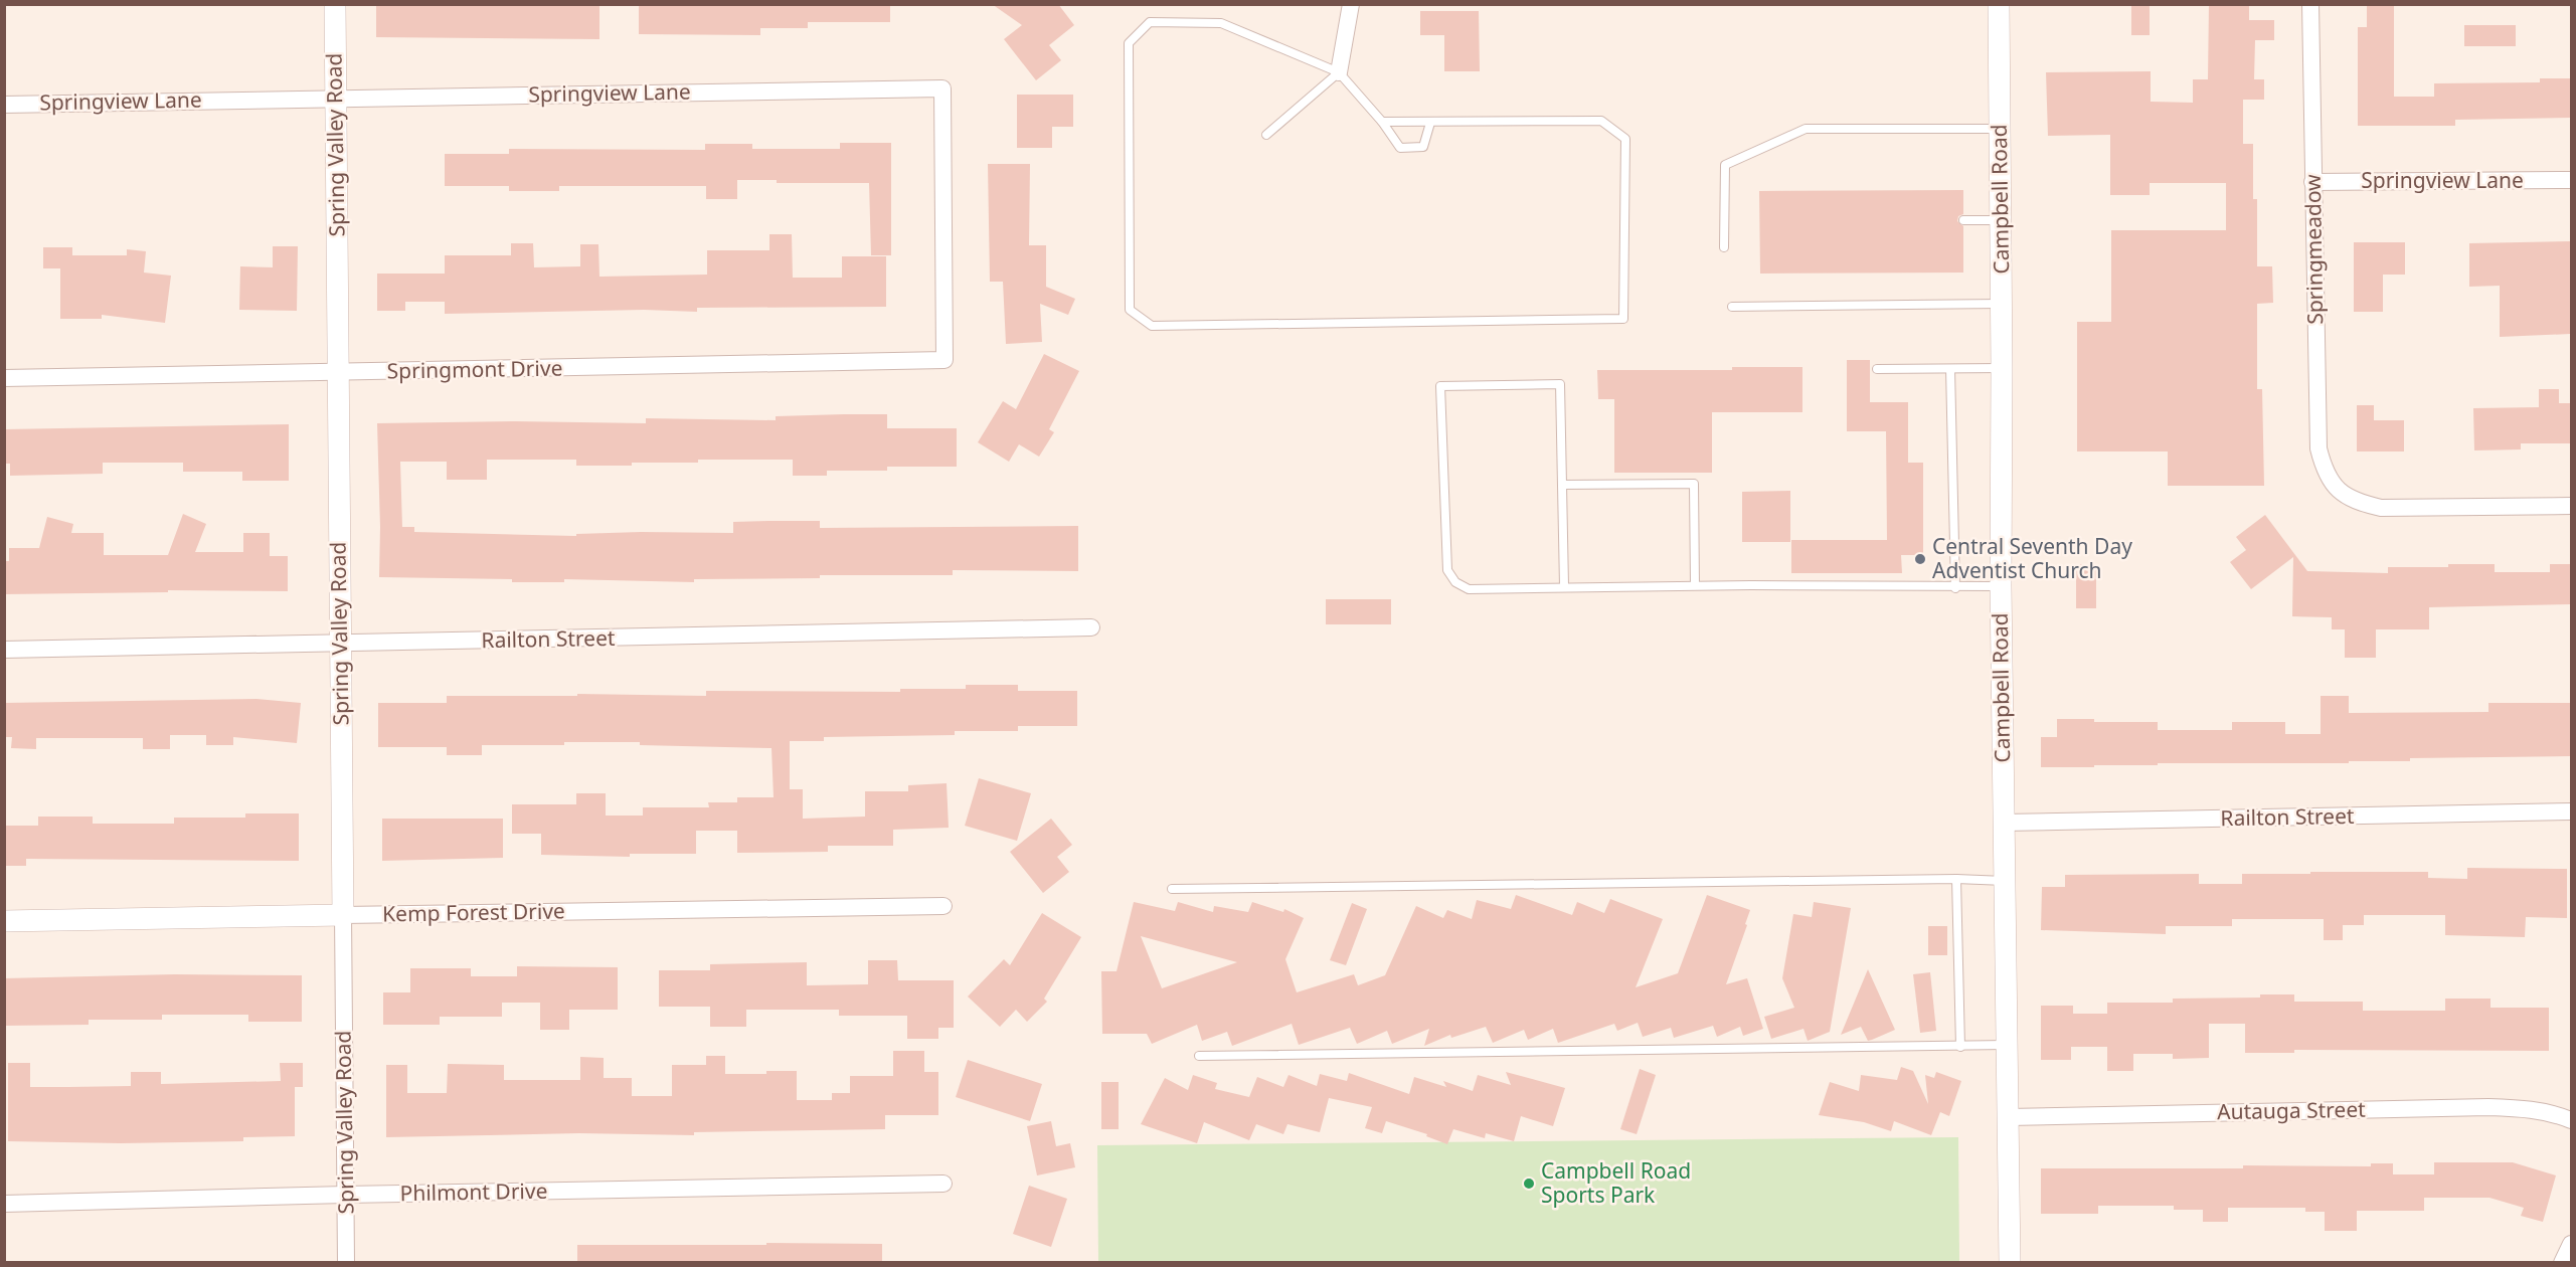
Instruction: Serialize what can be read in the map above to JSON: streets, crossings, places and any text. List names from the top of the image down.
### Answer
{
  "streets": {
    "street": [
      "Springview Lane",
      "Spring Valley Road",
      "Campbell Road",
      "Springmeadow",
      "Springmont Drive",
      "Railton Street",
      "Kemp Forest Drive",
      "Autauga Street",
      "Philmont Drive"
    ]
  },
  "crossings": [
    ["Springview Lane", "Spring Valley Road"],
    ["Springview Lane", "Springmeadow"],
    ["Springview Lane", "Springmont Drive"],
    ["Spring Valley Road", "Springmont Drive"],
    ["Spring Valley Road", "Railton Street"],
    ["Spring Valley Road", "Kemp Forest Drive"],
    ["Spring Valley Road", "Philmont Drive"],
    ["Campbell Road", "Railton Street"],
    ["Campbell Road", "Autauga Street"]
  ],
  "places": ["Central Seventh Day Adventist Church", "Campbell Road Sports Park"]
}
